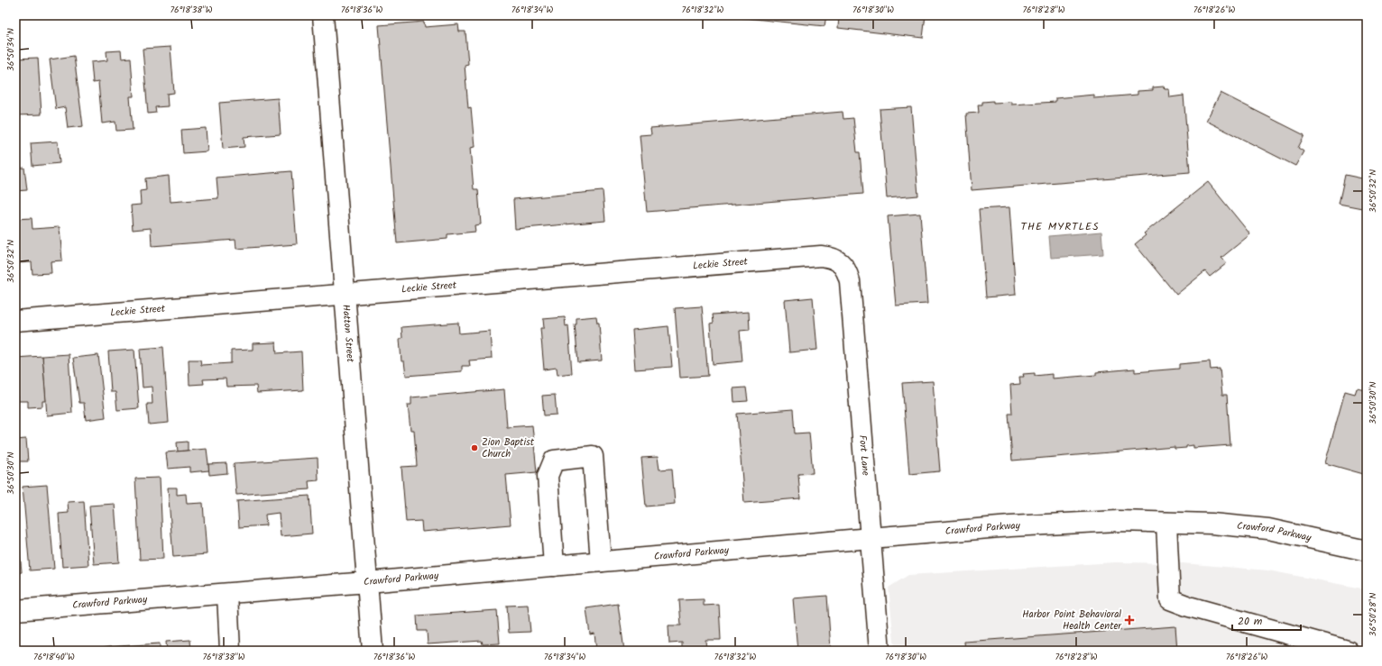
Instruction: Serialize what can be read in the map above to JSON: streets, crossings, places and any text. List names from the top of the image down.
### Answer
{
  "streets": {
    "street": [
      "Leckie Street",
      "Hatton Street",
      "Fort Lane",
      "Crawford Parkway"
    ]
  },
  "crossings": [
    ["Leckie Street", "Hatton Street"],
    ["Leckie Street", "Fort Lane"],
    ["Hatton Street", "Crawford Parkway"],
    ["Fort Lane", "Crawford Parkway"]
  ],
  "districts": ["THE MYRTLES"],
  "places": {
    "other": ["Zion Baptist Church"],
    "health": ["Harbor Point Behavioral Health Center"]
  },
  "scale_bar": "20 m",
  "coordinates": [
    "76°18'38\"W",
    "76°18'36\"W",
    "76°18'34\"W",
    "76°18'32\"W",
    "76°18'30\"W",
    "76°18'28\"W",
    "76°18'26\"W",
    "36°50'34\"N",
    "36°50'32\"N",
    "36°50'30\"N",
    "36°50'28\"N",
    "76°18'40\"W"
  ]
}
